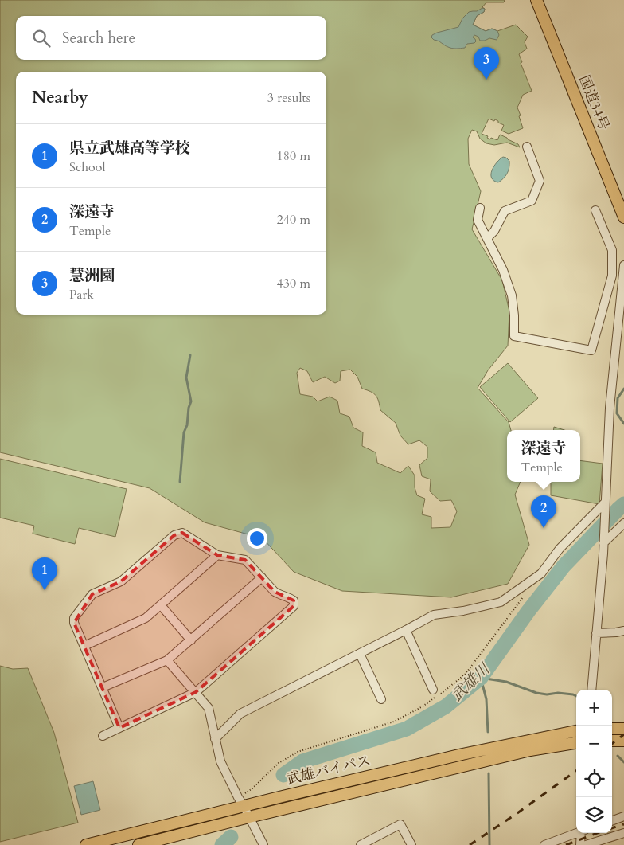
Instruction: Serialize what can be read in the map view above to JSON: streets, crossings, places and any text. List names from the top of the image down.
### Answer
{
  "streets": {
    "highway": ["国道34号", "武雄バイパス"]
  },
  "water": ["武雄川"],
  "page": {
    "search": "Search here",
    "pins": ["3", "2", "1"],
    "heading": ["Nearby", "3 results"],
    "list": [
      {
        "mark": "1",
        "name": "県立武雄高等学校",
        "note": "School",
        "value": "180 m"
      },
      {
        "mark": "2",
        "name": "深遠寺",
        "note": "Temple",
        "value": "240 m"
      },
      {
        "mark": "3",
        "name": "慧洲園",
        "note": "Park",
        "value": "430 m"
      }
    ],
    "popup": ["深遠寺", "Temple"],
    "map_buttons": ["+", "−"]
  }
}
